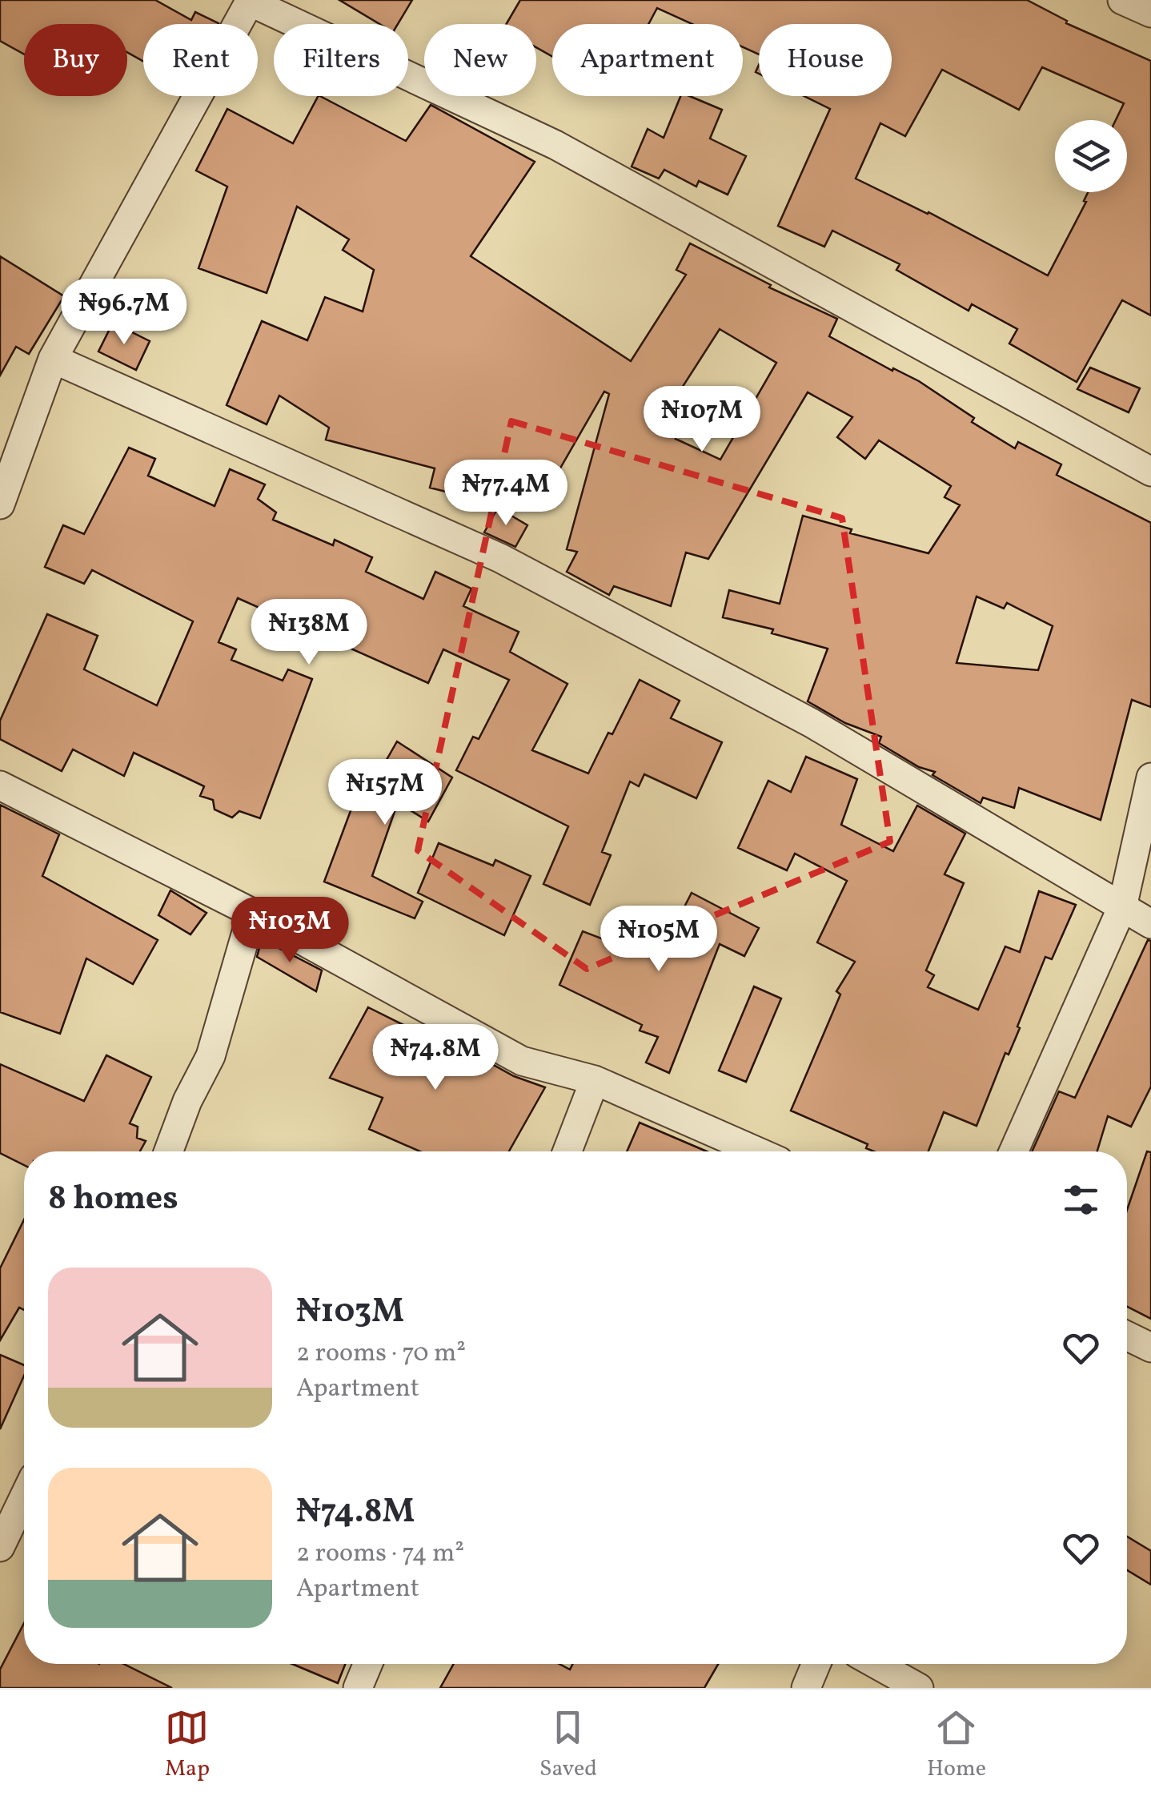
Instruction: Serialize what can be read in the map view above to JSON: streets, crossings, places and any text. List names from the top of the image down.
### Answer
{
  "page": {
    "chip": [
      "Buy",
      "Rent",
      "Filters",
      "New",
      "Apartment",
      "House"
    ],
    "price": [
      "₦96.7M",
      "₦107M",
      "₦77.4M",
      "₦138M",
      "₦157M",
      "₦103M",
      "₦105M",
      "₦74.8M"
    ],
    "heading": "8 homes",
    "list": [
      {
        "name": "₦103M",
        "note": "2 rooms · 70 m² · Apartment"
      },
      {
        "name": "₦74.8M",
        "note": "2 rooms · 74 m² · Apartment"
      }
    ],
    "tabs": ["Map", "Saved", "Home"]
  }
}
